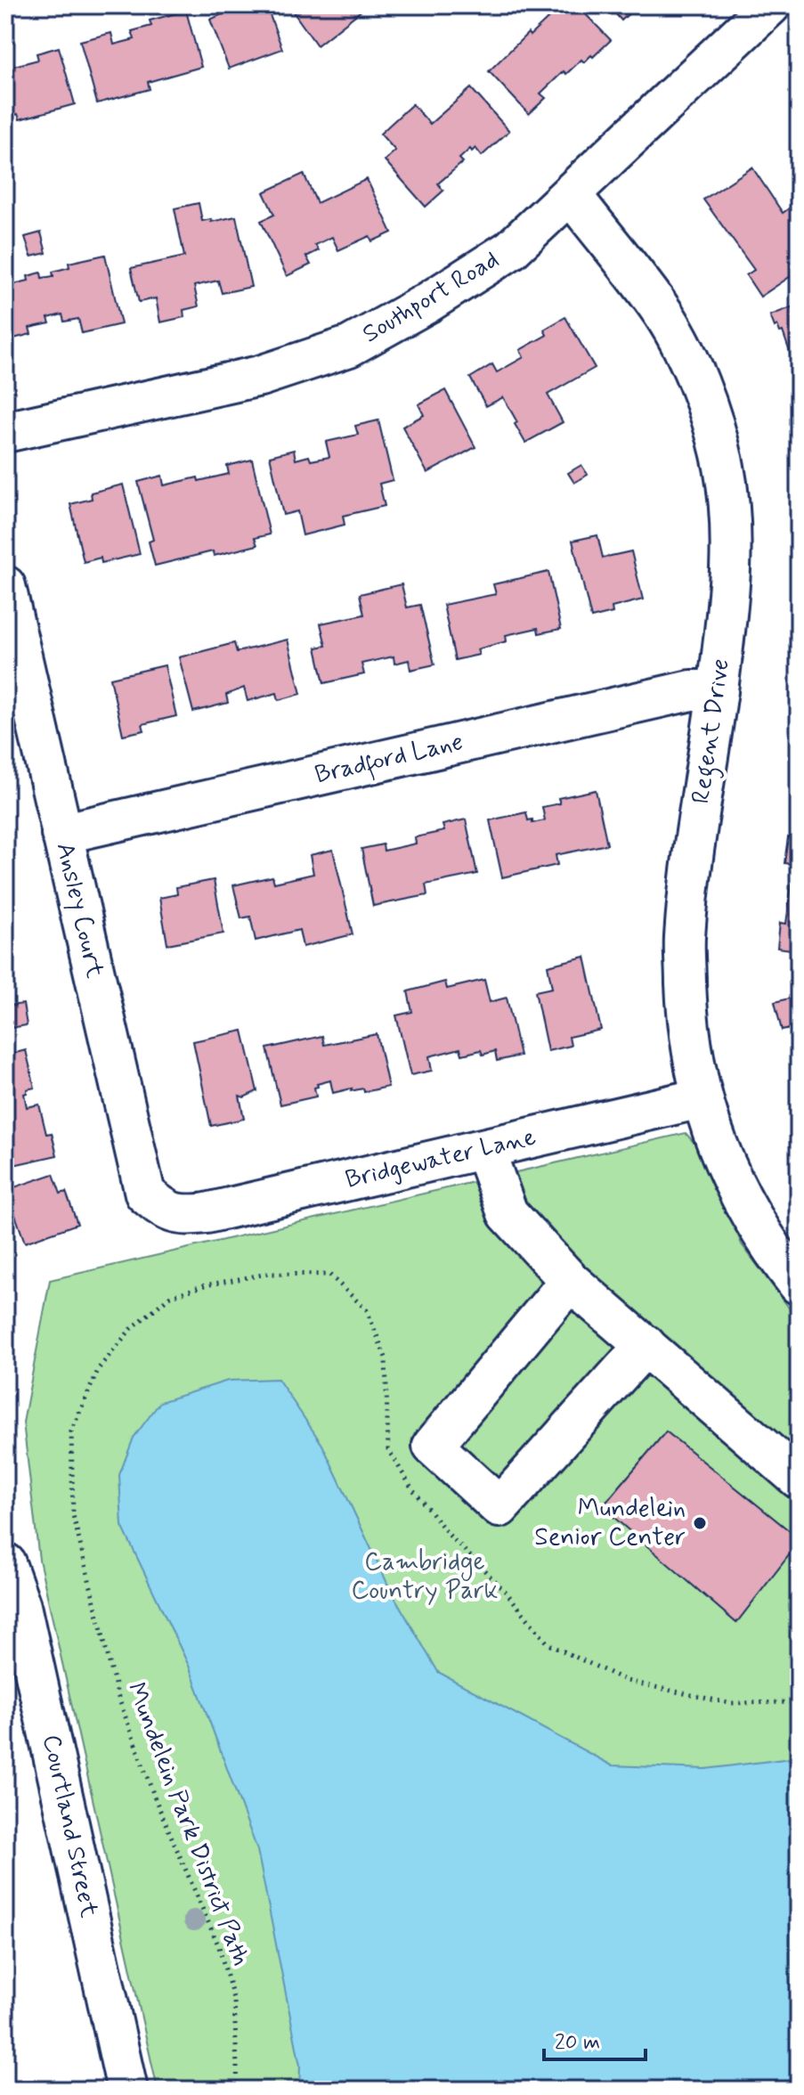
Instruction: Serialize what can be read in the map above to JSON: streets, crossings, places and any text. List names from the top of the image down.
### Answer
{
  "streets": {
    "street": [
      "Southport Road",
      "Regent Drive",
      "Bradford Lane",
      "Ansley Court",
      "Bridgewater Lane",
      "Courtland Street"
    ],
    "path": ["Mundelein Park District Path"]
  },
  "crossings": [
    ["Southport Road", "Regent Drive"],
    ["Regent Drive", "Bradford Lane"],
    ["Regent Drive", "Bridgewater Lane"],
    ["Bradford Lane", "Ansley Court"],
    ["Ansley Court", "Bridgewater Lane"]
  ],
  "parks": ["Cambridge Country Park"],
  "places": ["Mundelein Senior Center"],
  "scale_bar": "20 m"
}
